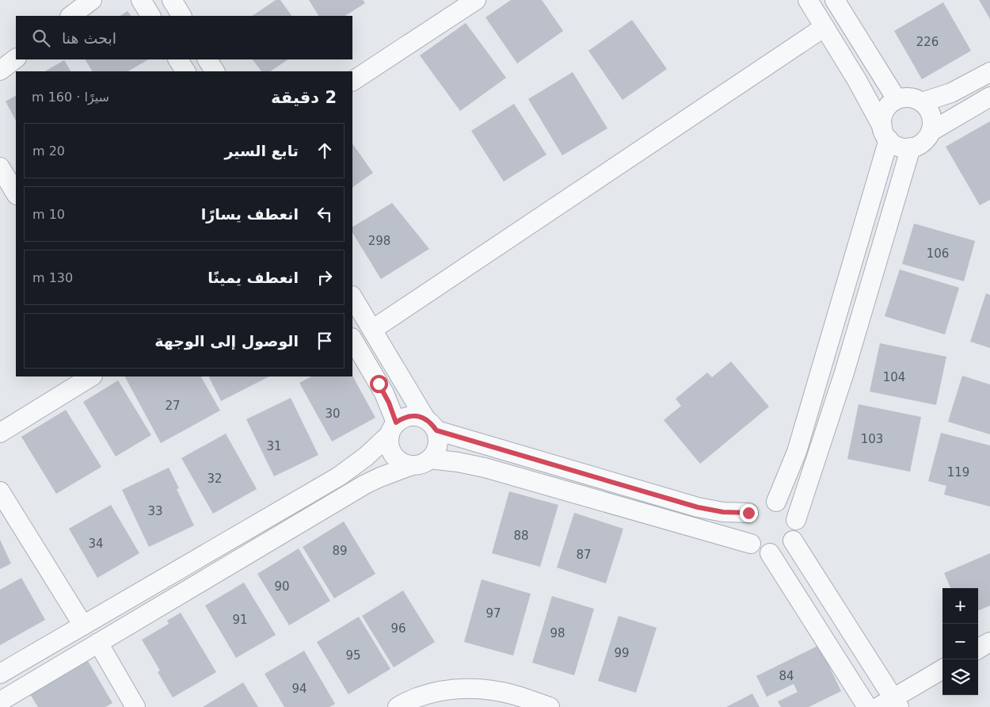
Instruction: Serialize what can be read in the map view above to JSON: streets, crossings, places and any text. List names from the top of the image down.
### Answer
{
  "house_numbers": [
    "226",
    "298",
    "106",
    "104",
    "27",
    "30",
    "103",
    "31",
    "119",
    "32",
    "33",
    "88",
    "34",
    "89",
    "87",
    "90",
    "97",
    "91",
    "96",
    "98",
    "99",
    "95",
    "84",
    "94"
  ],
  "page": {
    "search": "ابحث هنا",
    "heading": ["2 دقيقة", "سيرًا · 160 m"],
    "list": [
      ["تابع السير", "20 m"],
      ["انعطف يسارًا", "10 m"],
      ["انعطف يمينًا", "130 m"],
      "الوصول إلى الوجهة"
    ],
    "map_buttons": ["+", "−"]
  }
}
